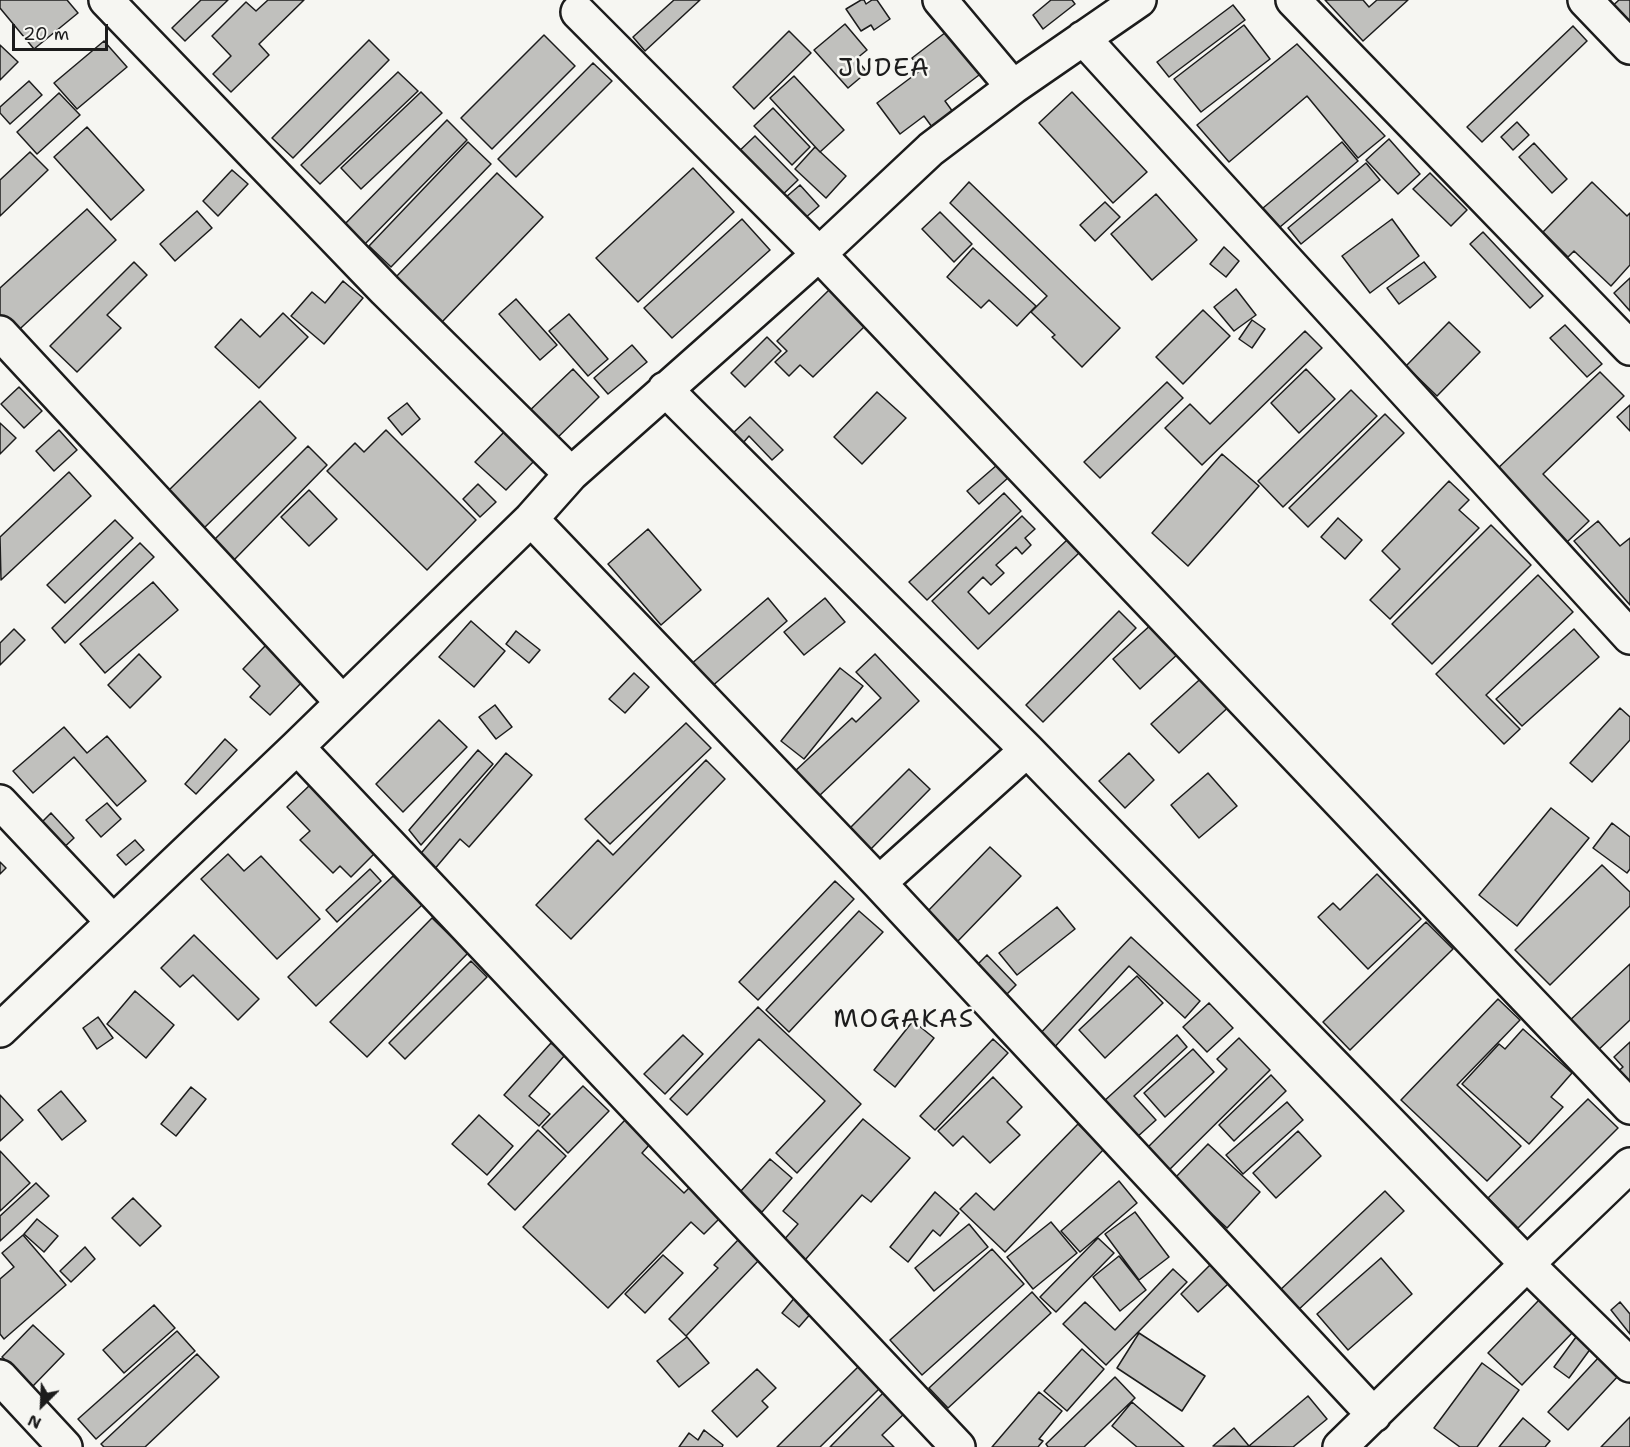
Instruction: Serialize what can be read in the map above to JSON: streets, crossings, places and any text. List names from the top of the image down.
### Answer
{
  "districts": ["JUDEA", "MOGAKAS"],
  "scale_bar": "20 m",
  "north": "bottom left"
}
